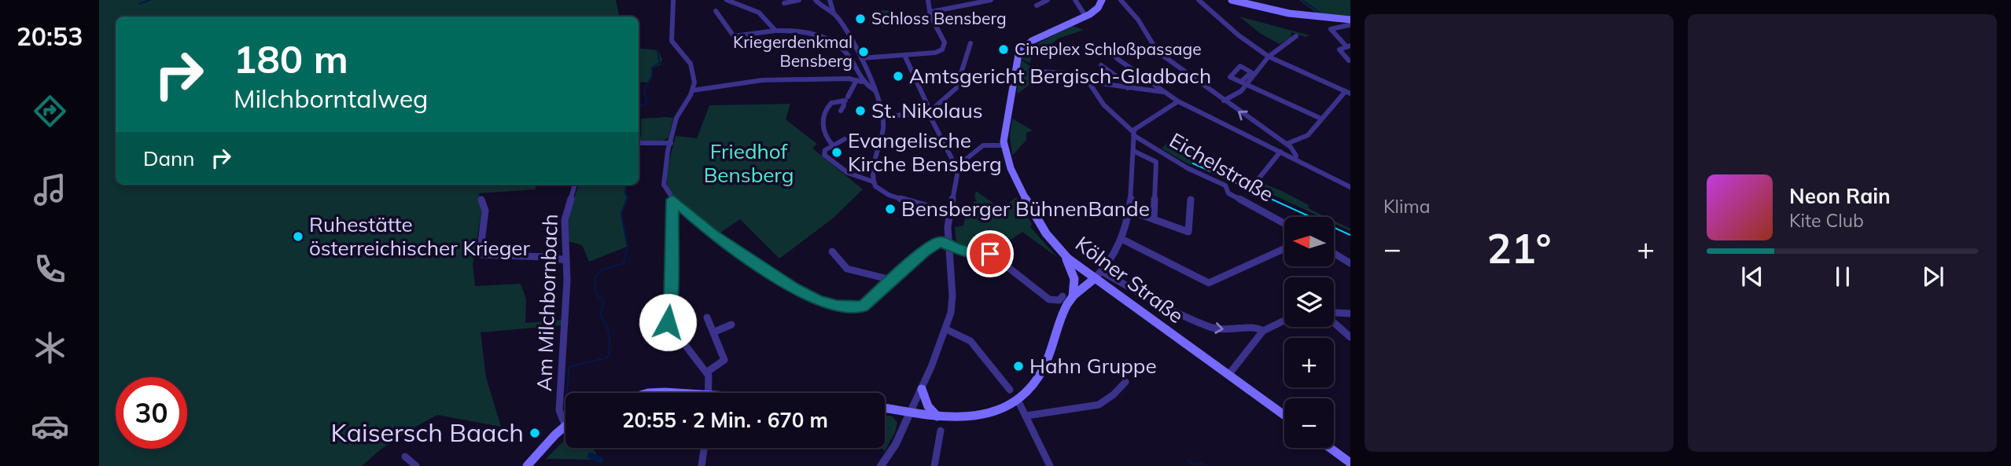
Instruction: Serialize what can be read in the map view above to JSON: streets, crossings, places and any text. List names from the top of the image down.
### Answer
{
  "streets": {
    "main road": ["Kölner Straße"],
    "street": ["Eichelstraße", "Am Milchbornbach"]
  },
  "parks": ["Friedhof Bensberg"],
  "places": [
    "Schloss Bensberg",
    "Cineplex Schloßpassage",
    "Kriegerdenkmal Bensberg",
    "Amtsgericht Bergisch-Gladbach",
    "St. Nikolaus",
    "Evangelische Kirche Bensberg",
    "Bensberger BühnenBande",
    "Ruhestätte österreichischer Krieger",
    "Hahn Gruppe",
    "Kaisersch Baach"
  ],
  "north": "left",
  "page": {
    "tabs": "20:53",
    "tile": "Klima",
    "turn": ["180 m", "Milchborntalweg"],
    "then": "Dann",
    "song": ["Neon Rain", "Kite Club"],
    "map_buttons": ["+", "−"],
    "heat": ["−", "21°", "+"],
    "limit": "30",
    "trip": "20:55 · 2 Min. · 670 m"
  }
}
